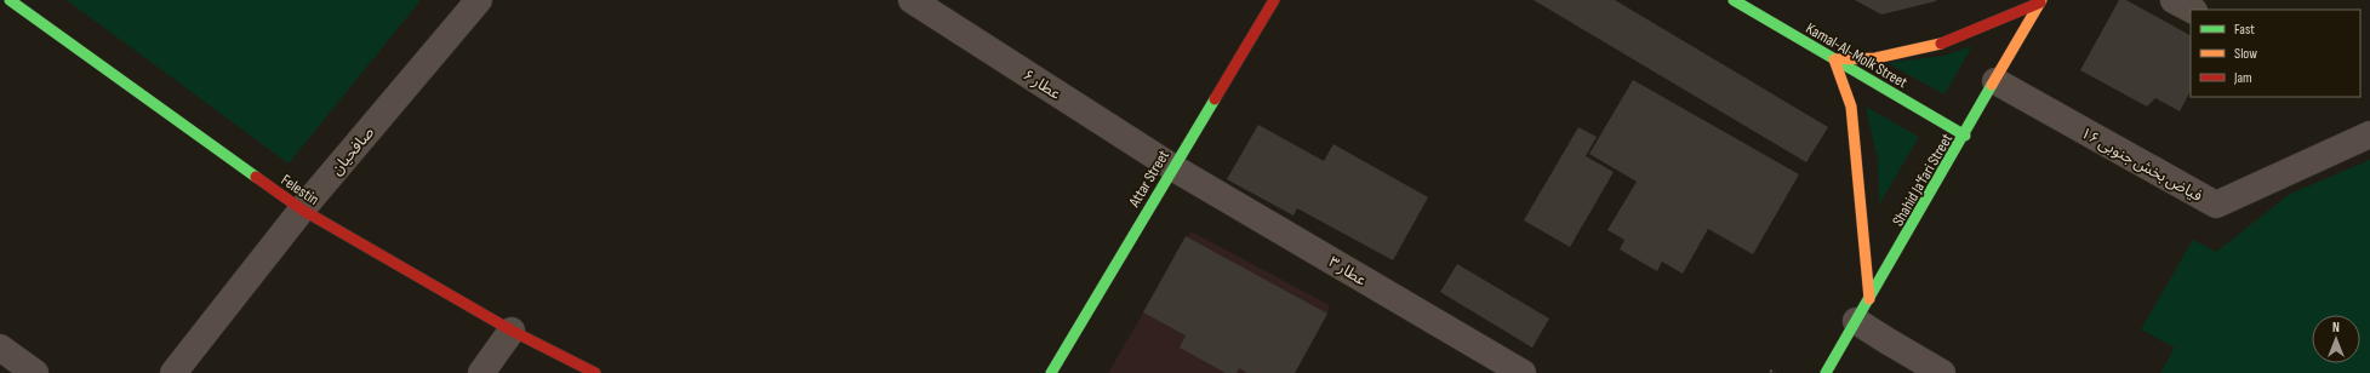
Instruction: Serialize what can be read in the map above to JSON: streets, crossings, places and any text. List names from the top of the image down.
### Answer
{
  "streets": {
    "main road": [
      "Kamal-Al-Molk Street",
      "Attar Street",
      "Shahid Ja'fari Street",
      "Felestin"
    ],
    "street": [
      "عطار ۶",
      "صافحیان",
      "فیاض بخش جنوبی ۱۶",
      "عطار ۳"
    ]
  },
  "crossings": [
    ["Kamal-Al-Molk Street", "Shahid Ja'fari Street"],
    ["عطار ۶", "Attar Street"],
    ["عطار ۶", "عطار ۳"],
    ["صافحیان", "Felestin"],
    ["فیاض بخش جنوبی ۱۶", "Shahid Ja'fari Street"],
    ["Attar Street", "عطار ۳"]
  ],
  "legend": ["Fast", "Slow", "Jam"],
  "north": "top"
}
